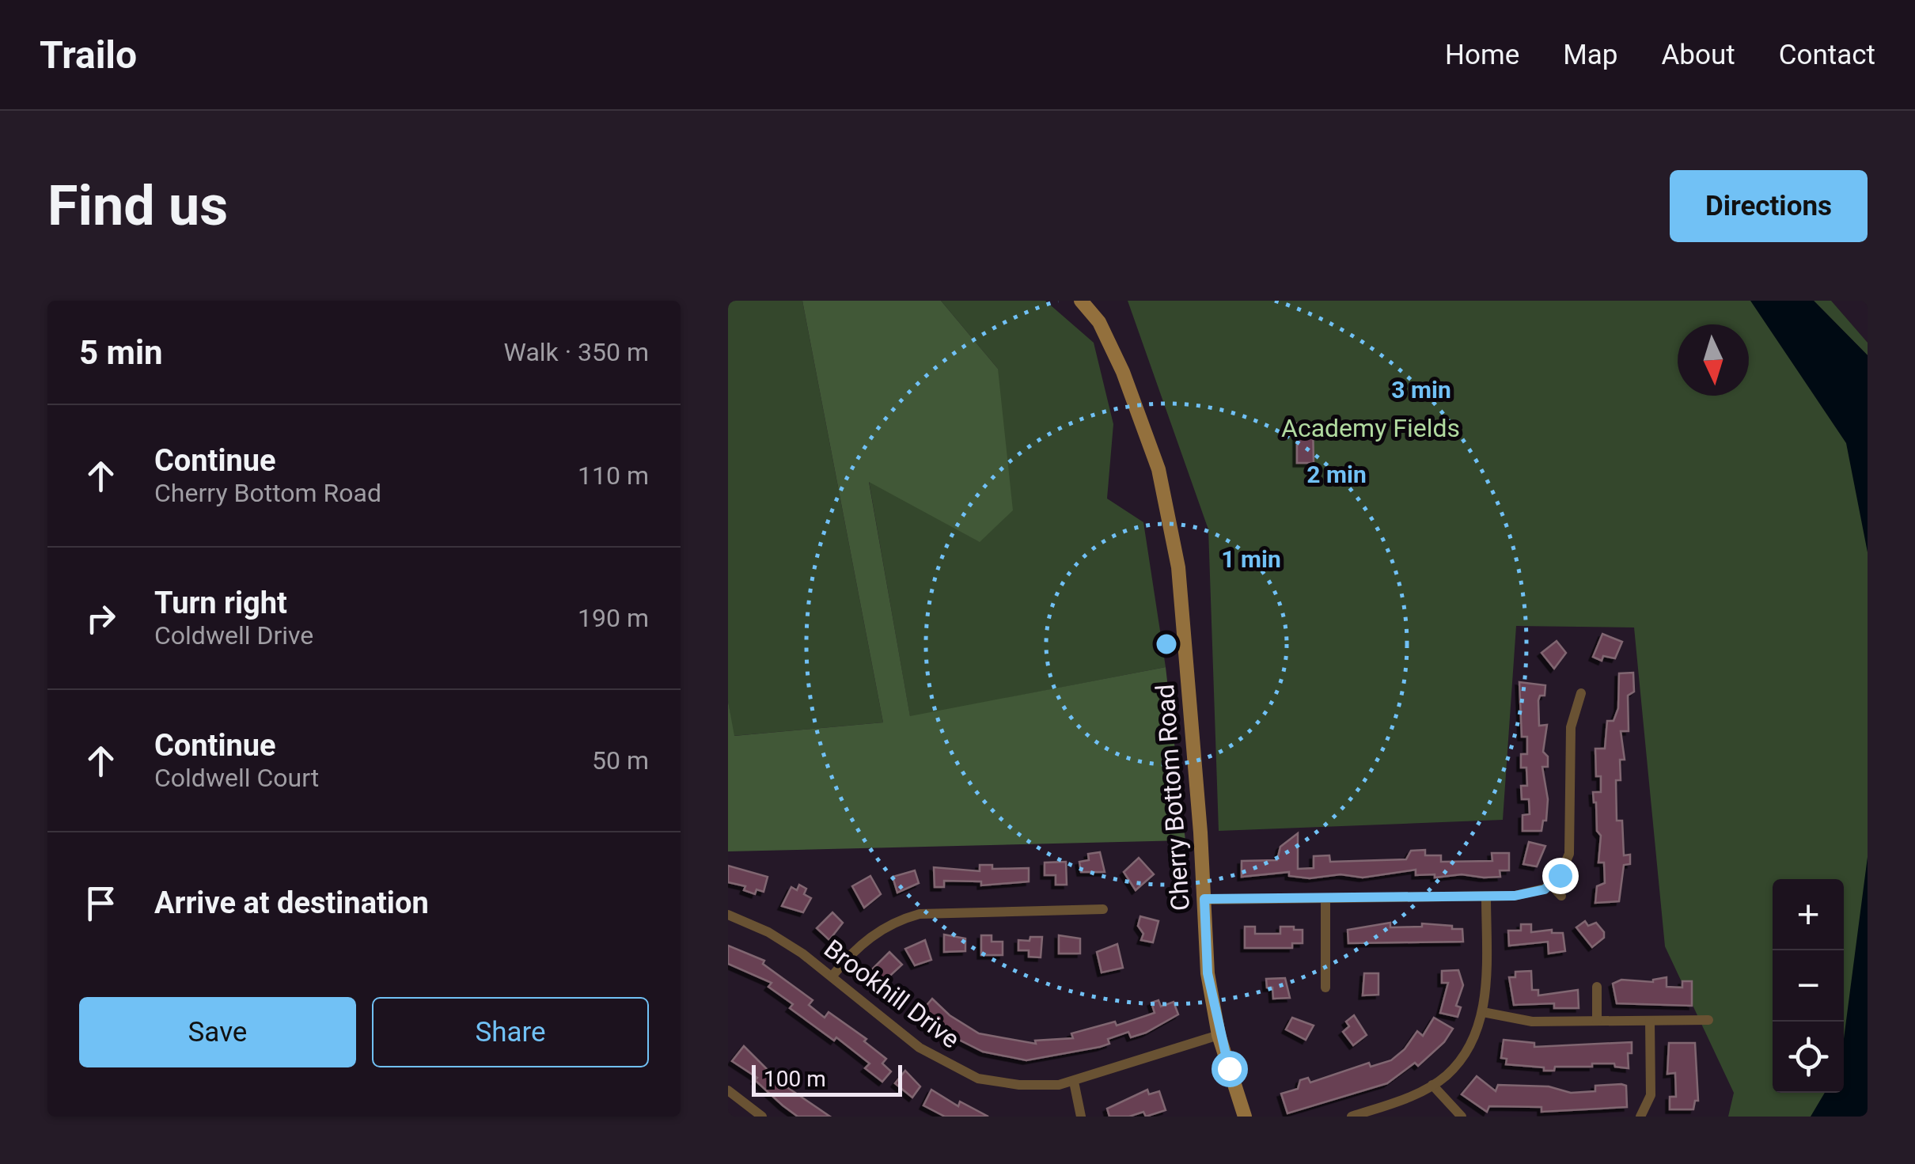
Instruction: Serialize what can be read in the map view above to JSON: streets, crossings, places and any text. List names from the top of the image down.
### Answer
{
  "streets": {
    "main road": ["Cherry Bottom Road"],
    "street": ["Brookhill Drive"]
  },
  "crossings": [
    ["Cherry Bottom Road", "Brookhill Drive"]
  ],
  "parks": ["Academy Fields"],
  "scale_bar": "100 m",
  "north": "bottom",
  "page": {
    "header": "Trailo",
    "nav": [
      "Home",
      "Map",
      "About",
      "Contact"
    ],
    "buttons": [
      "Directions",
      ["Save", "Share"]
    ],
    "title": "Find us",
    "heading": ["5 min", "Walk · 350 m"],
    "list": [
      ["Continue", "Cherry Bottom Road", "110 m"],
      ["Turn right", "Coldwell Drive", "190 m"],
      ["Continue", "Coldwell Court", "50 m"],
      "Arrive at destination"
    ],
    "map_buttons": ["+", "−"],
    "scale": "100 m"
  },
  "rings": ["3 min", "2 min", "1 min"]
}
